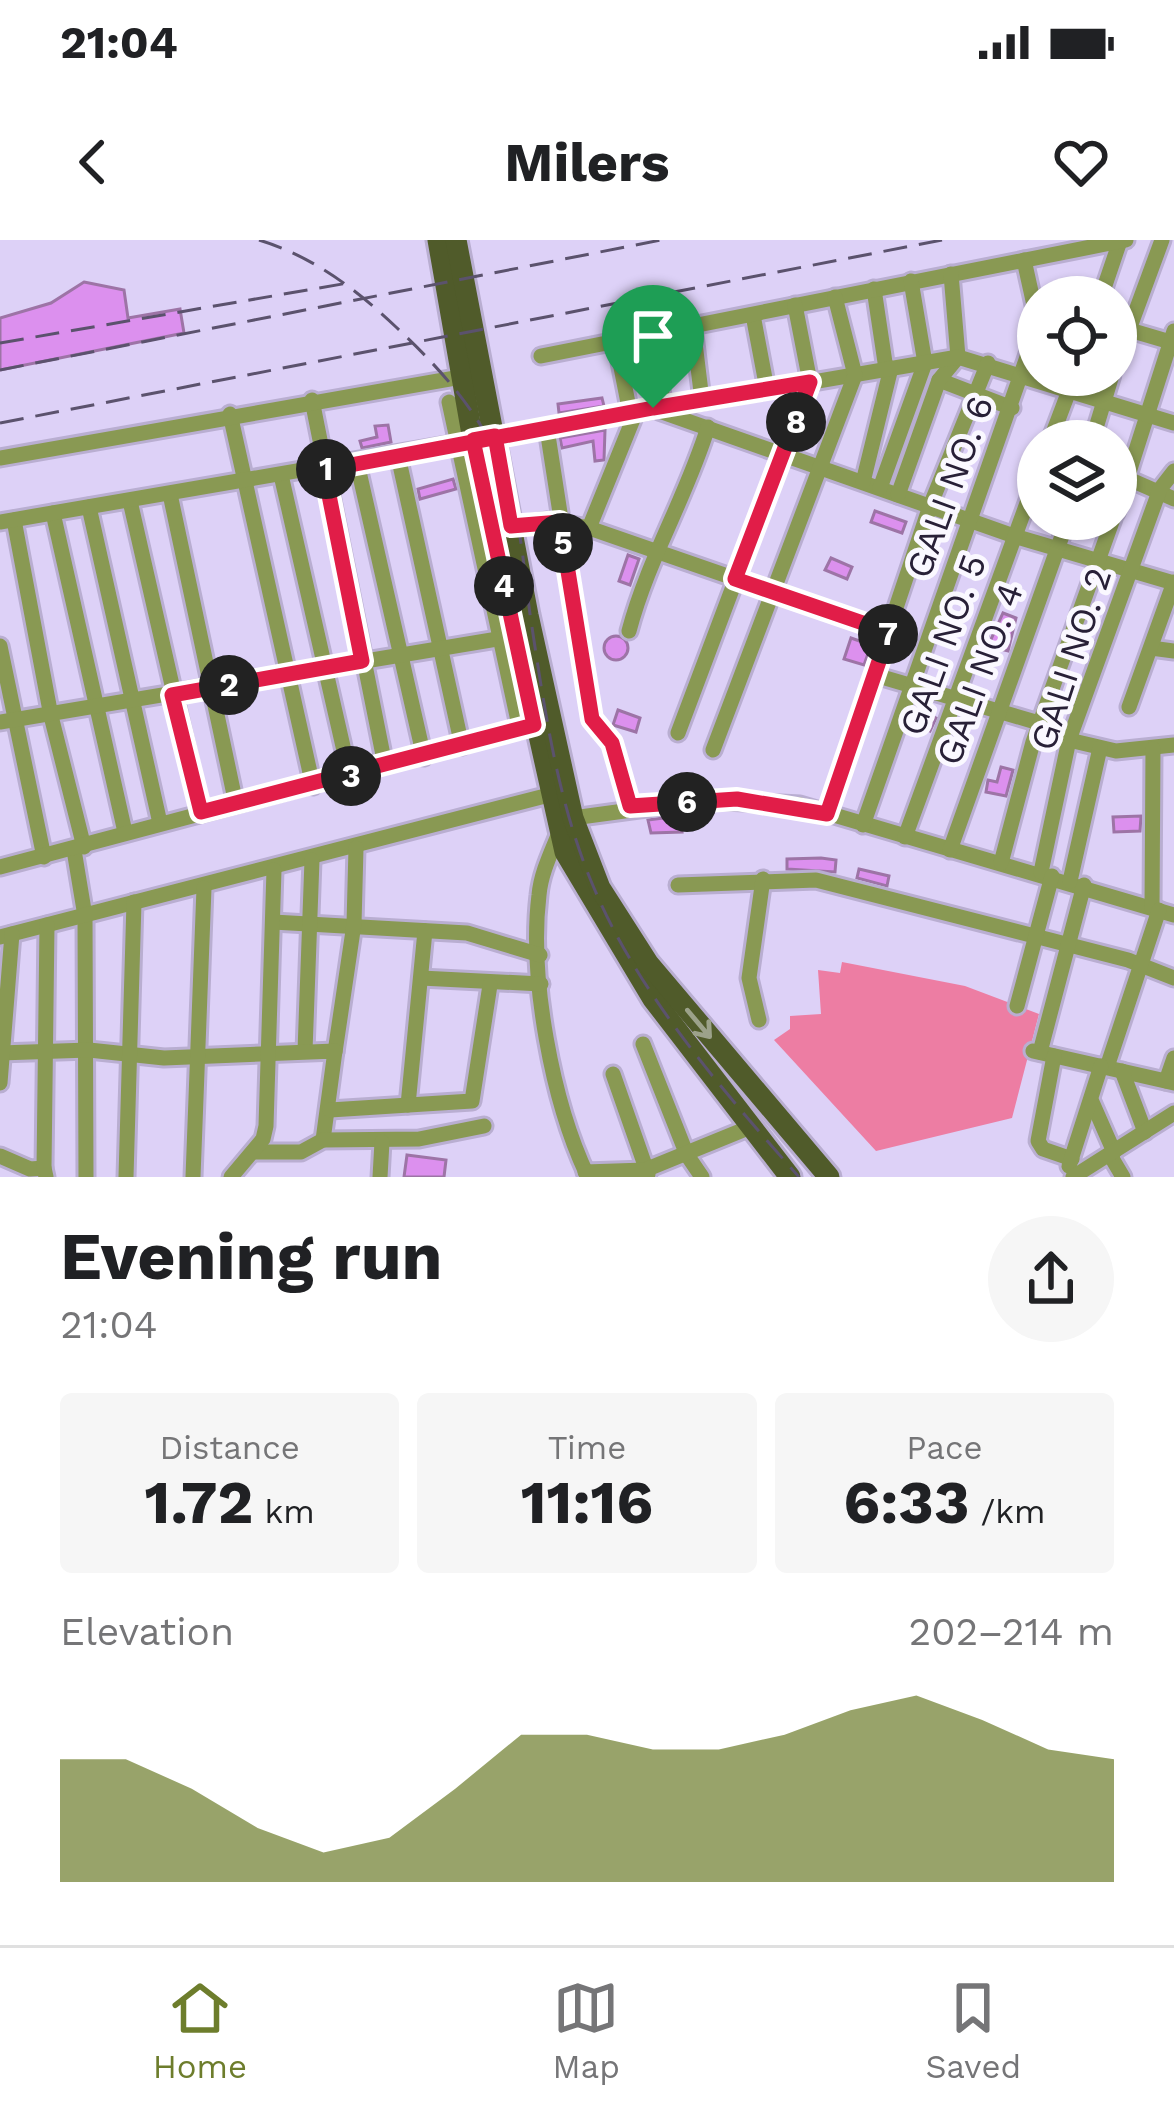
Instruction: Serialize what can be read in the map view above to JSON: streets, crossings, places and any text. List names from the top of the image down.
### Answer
{
  "streets": {
    "street": [
      "GALI NO. 6",
      "GALI NO. 5",
      "GALI NO. 2",
      "GALI NO. 4"
    ]
  },
  "page": {
    "status": "21:04",
    "header": "Milers",
    "pins": [
      "8",
      "1",
      "5",
      "4",
      "7",
      "2",
      "3",
      "6"
    ],
    "heading": ["Evening run", "21:04"],
    "stats": [
      ["Distance", "1.72 km"],
      ["Time", "11:16"],
      ["Pace", "6:33 /km"]
    ],
    "chart": ["Elevation", "202–214 m"],
    "tabs": ["Home", "Map", "Saved"]
  }
}
